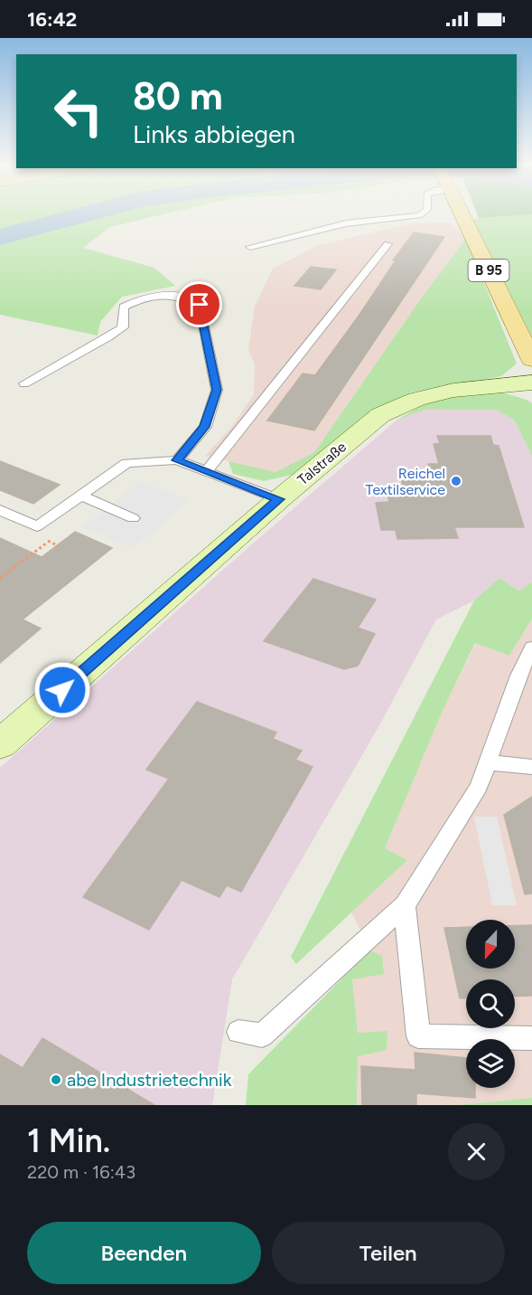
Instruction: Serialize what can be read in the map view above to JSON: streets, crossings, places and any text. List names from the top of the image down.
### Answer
{
  "streets": {
    "main road": ["B 95", "Talstraße"]
  },
  "places": ["Reichel Textilservice", "abe Industrietechnik"],
  "north": "bottom",
  "page": {
    "status": "16:42",
    "turn": ["80 m", "Links abbiegen"],
    "heading": ["1 Min.", "220 m · 16:43"],
    "buttons": ["Beenden", "Teilen"]
  }
}
